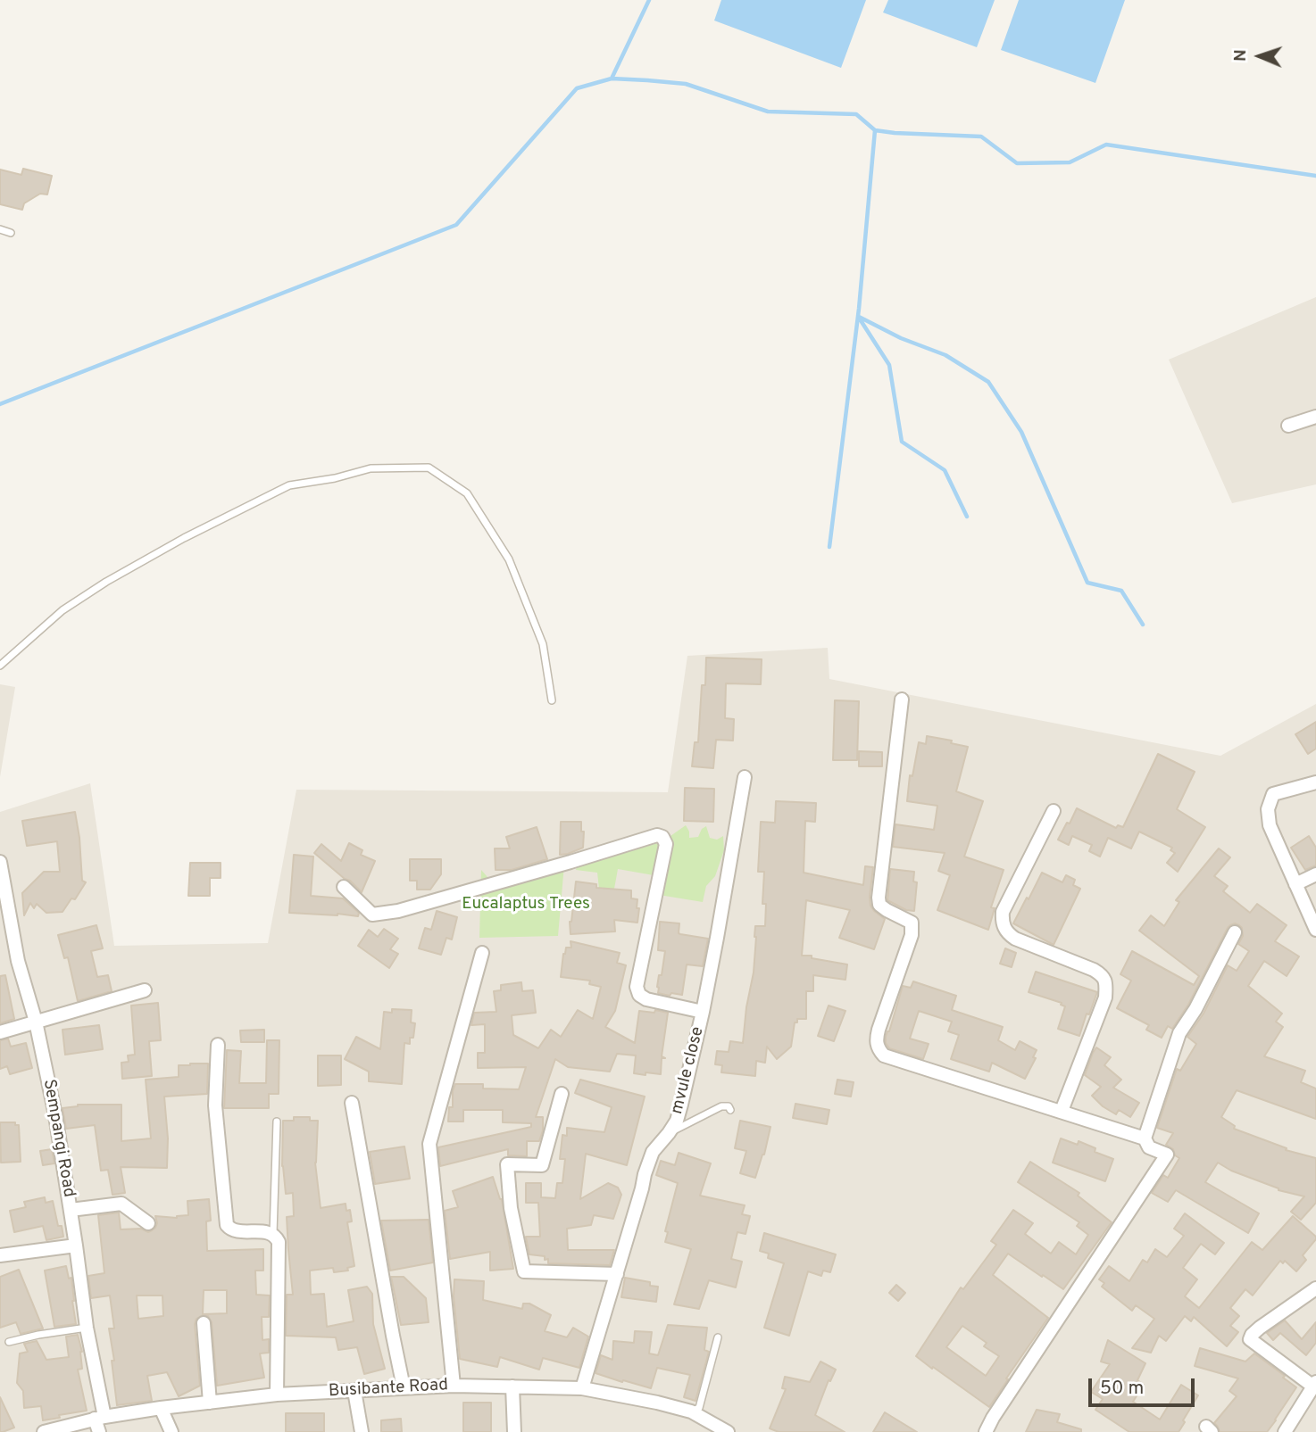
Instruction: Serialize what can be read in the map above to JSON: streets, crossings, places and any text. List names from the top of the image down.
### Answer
{
  "streets": {
    "street": ["mvule close", "Sempangi Road", "Busibante Road"]
  },
  "crossings": [
    ["mvule close", "Busibante Road"],
    ["Sempangi Road", "Busibante Road"]
  ],
  "parks": ["Eucalaptus Trees"],
  "scale_bar": "50 m",
  "north": "left"
}
